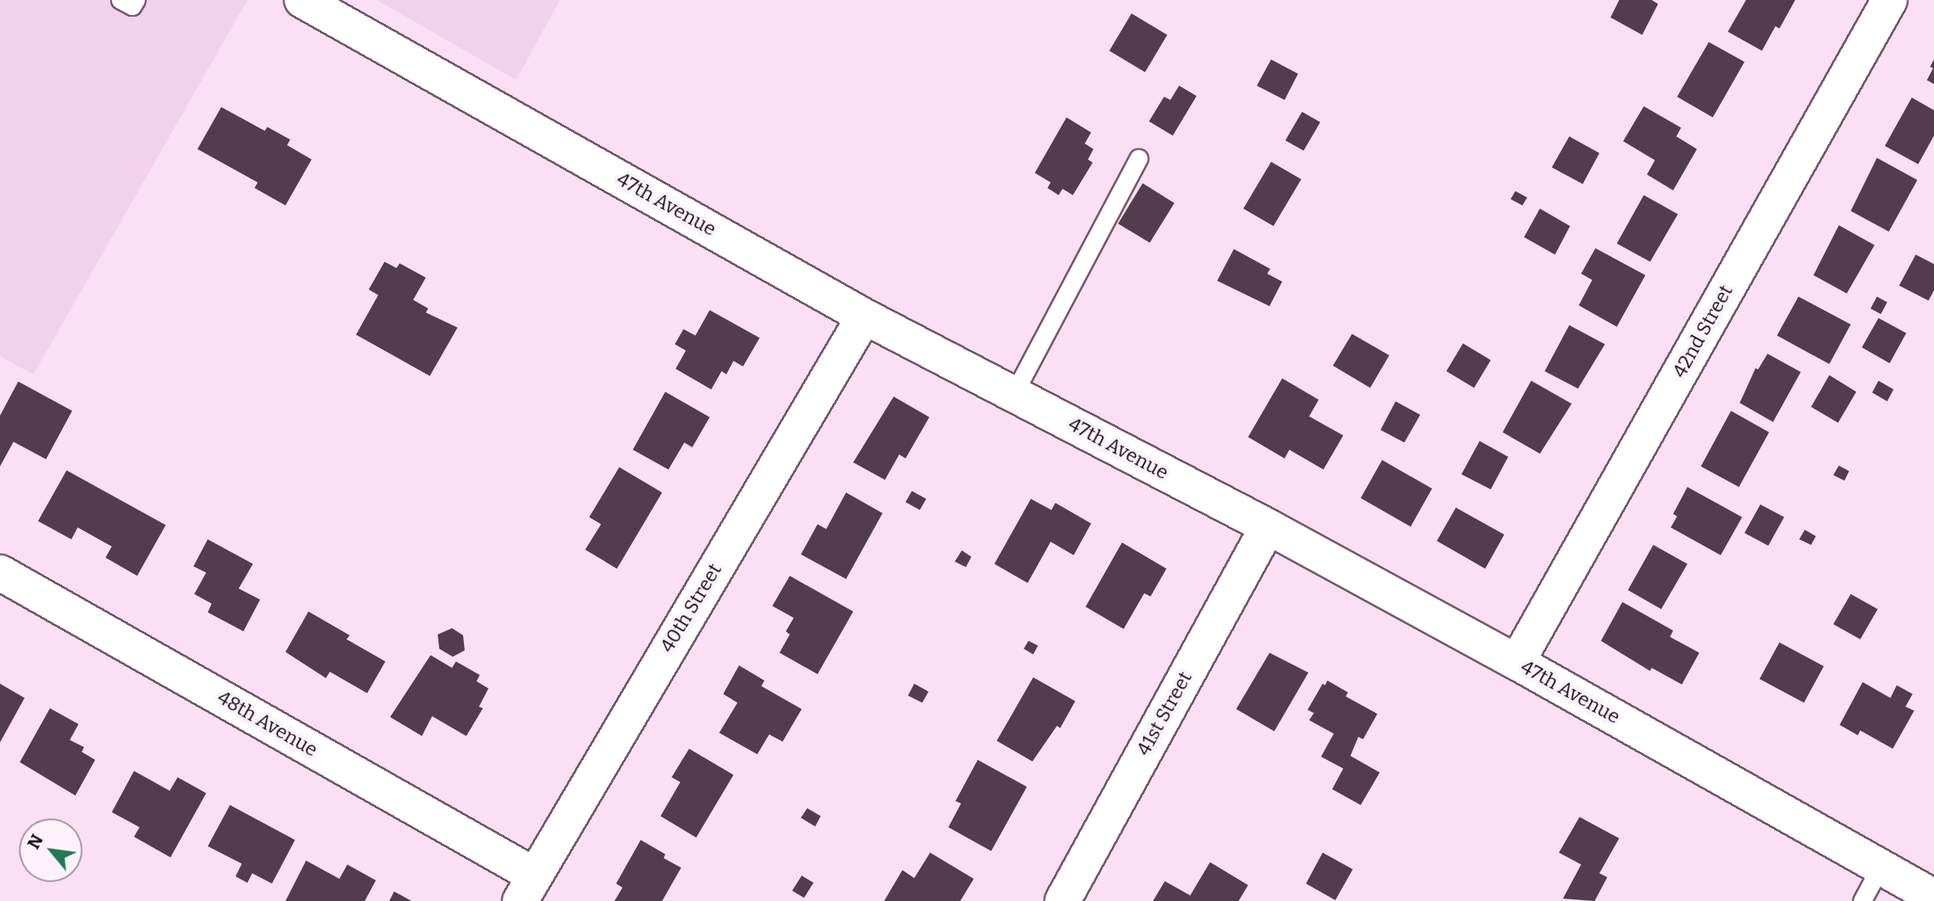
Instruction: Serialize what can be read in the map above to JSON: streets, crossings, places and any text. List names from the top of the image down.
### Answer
{
  "streets": {
    "street": [
      "47th Avenue",
      "42nd Street",
      "40th Street",
      "41st Street",
      "48th Avenue"
    ]
  },
  "crossings": [
    ["47th Avenue", "42nd Street"],
    ["47th Avenue", "40th Street"],
    ["47th Avenue", "41st Street"],
    ["40th Street", "48th Avenue"]
  ],
  "north": "top left"
}
